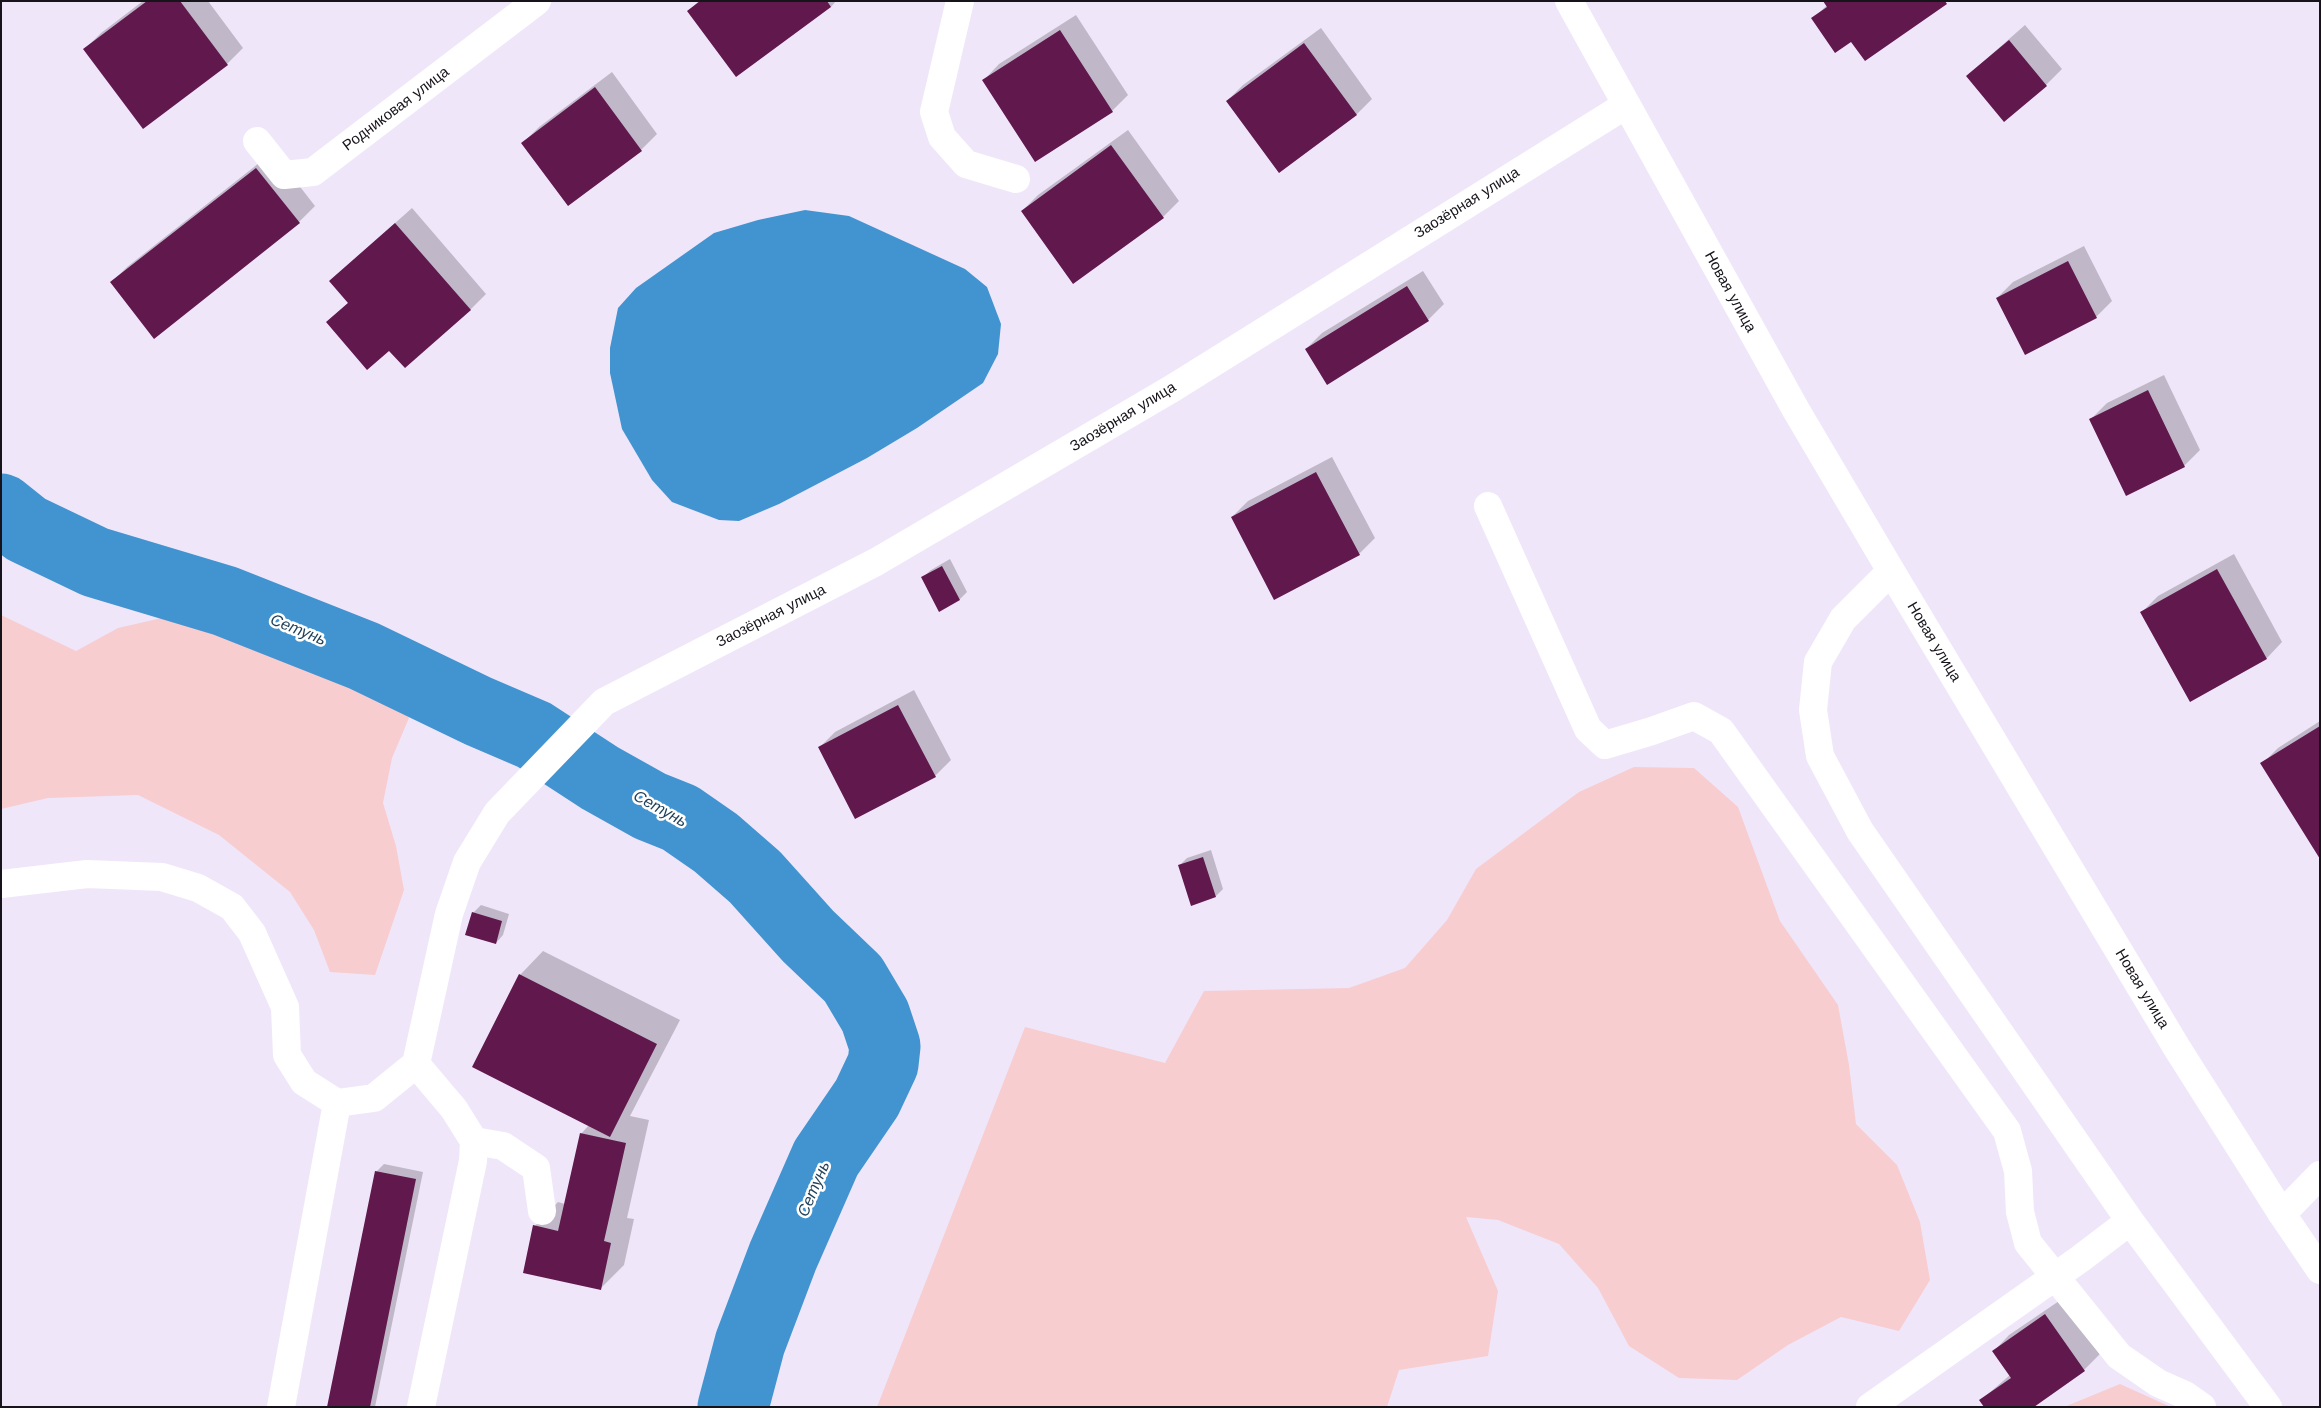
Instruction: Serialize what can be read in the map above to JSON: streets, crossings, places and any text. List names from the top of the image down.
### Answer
{
  "streets": {
    "street": ["Родниковая улица", "Заозёрная улица", "Новая улица"]
  },
  "crossings": [
    ["Заозёрная улица", "Новая улица"]
  ],
  "water": ["Сетунь"]
}
